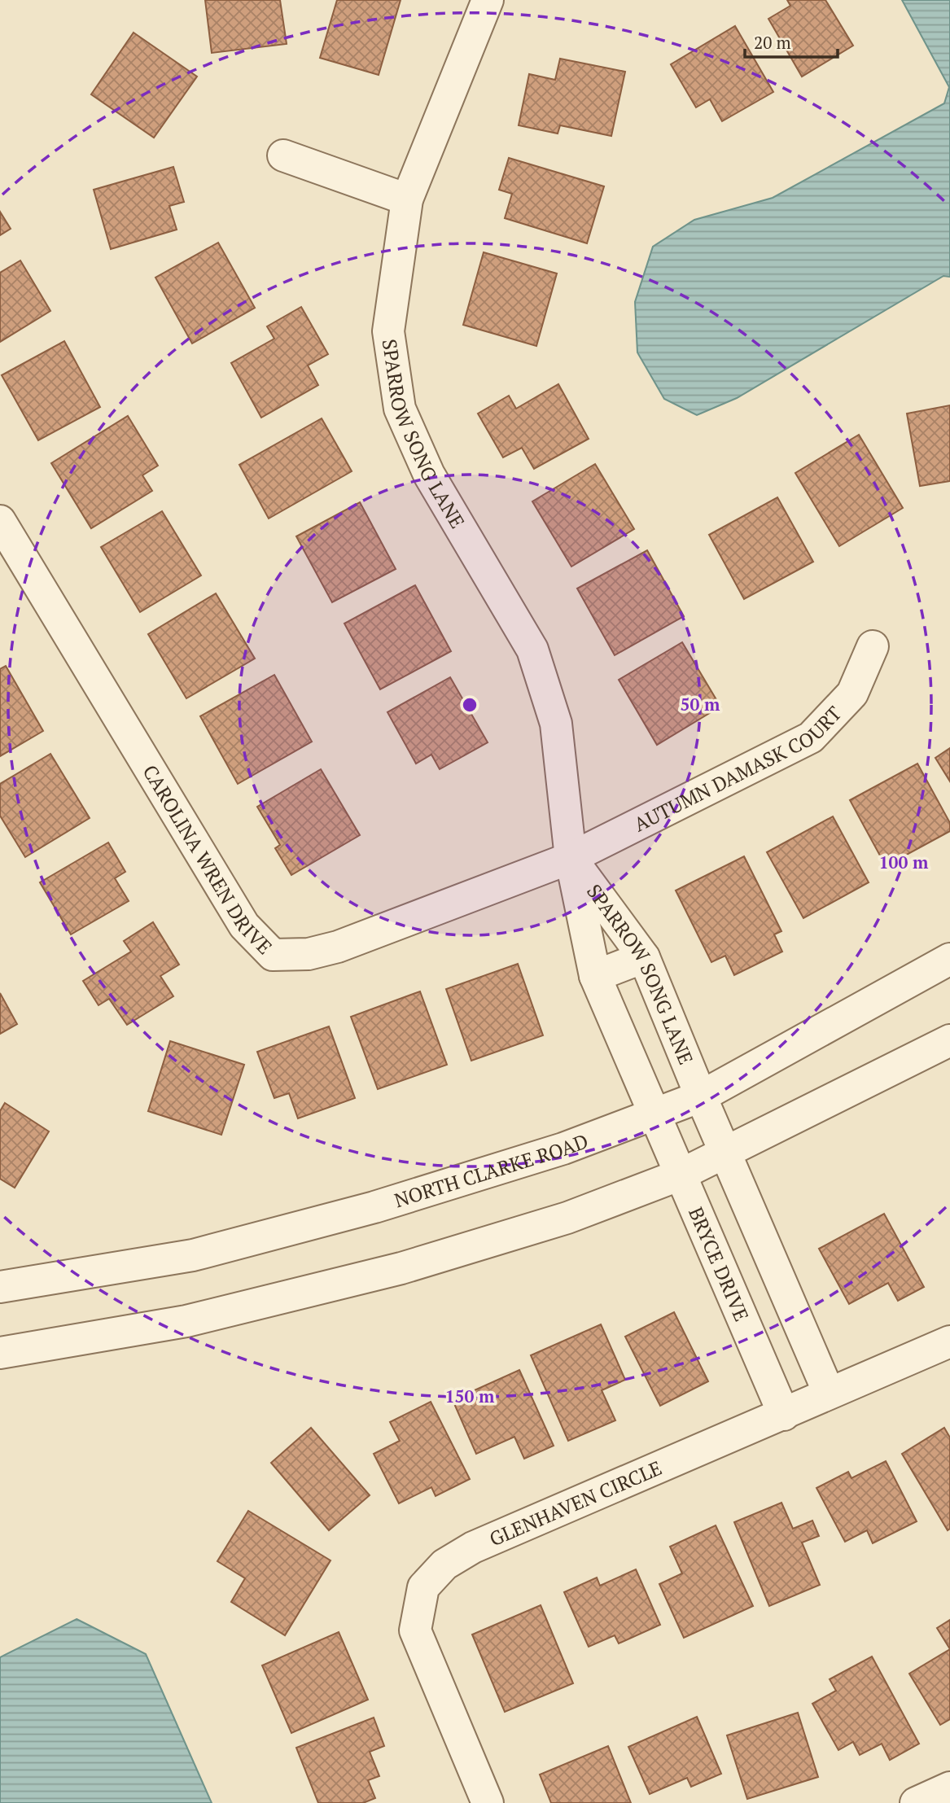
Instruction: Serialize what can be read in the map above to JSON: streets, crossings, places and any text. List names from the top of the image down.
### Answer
{
  "streets": {
    "street": [
      "SPARROW SONG LANE",
      "AUTUMN DAMASK COURT",
      "CAROLINA WREN DRIVE",
      "NORTH CLARKE ROAD",
      "BRYCE DRIVE",
      "GLENHAVEN CIRCLE"
    ]
  },
  "crossings": [
    ["SPARROW SONG LANE", "AUTUMN DAMASK COURT"],
    ["SPARROW SONG LANE", "CAROLINA WREN DRIVE"],
    ["SPARROW SONG LANE", "NORTH CLARKE ROAD"],
    ["SPARROW SONG LANE", "BRYCE DRIVE"],
    ["AUTUMN DAMASK COURT", "CAROLINA WREN DRIVE"],
    ["NORTH CLARKE ROAD", "BRYCE DRIVE"],
    ["BRYCE DRIVE", "GLENHAVEN CIRCLE"]
  ],
  "scale_bar": "20 m",
  "rings": ["50 m", "100 m", "150 m"]
}
